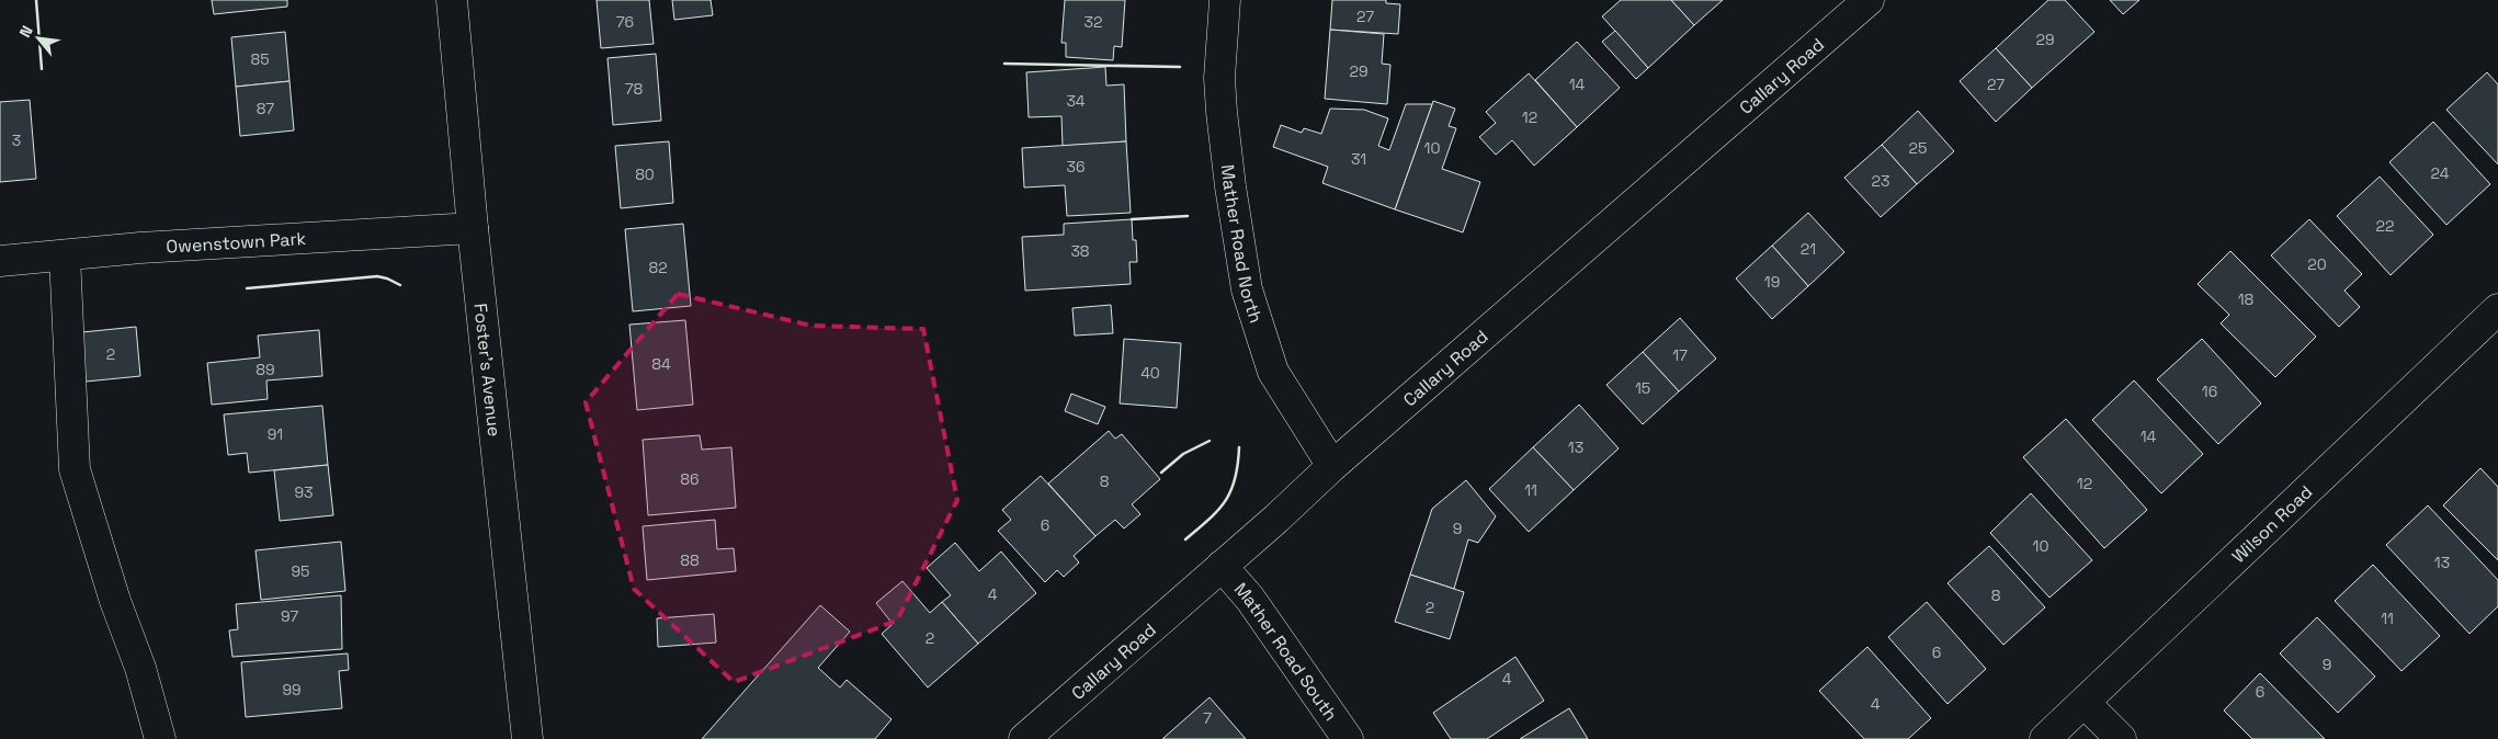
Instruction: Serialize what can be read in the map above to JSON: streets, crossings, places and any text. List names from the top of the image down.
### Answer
{
  "streets": {
    "street": [
      "Callary Road",
      "Owenstown Park",
      "Mather Road North",
      "Foster's Avenue",
      "Wilson Road",
      "Mather Road South"
    ]
  },
  "crossings": [
    ["Callary Road", "Mather Road North"],
    ["Callary Road", "Mather Road South"],
    ["Owenstown Park", "Foster's Avenue"]
  ],
  "house_numbers": [
    "27",
    "76",
    "32",
    "29",
    "85",
    "29",
    "14",
    "27",
    "78",
    "34",
    "87",
    "12",
    "3",
    "10",
    "25",
    "31",
    "36",
    "24",
    "80",
    "23",
    "22",
    "21",
    "38",
    "20",
    "82",
    "19",
    "18",
    "2",
    "17",
    "84",
    "89",
    "40",
    "15",
    "16",
    "91",
    "14",
    "13",
    "86",
    "8",
    "12",
    "11",
    "93",
    "6",
    "9",
    "10",
    "88",
    "13",
    "95",
    "4",
    "8",
    "2",
    "97",
    "11",
    "2",
    "6",
    "9",
    "4",
    "99",
    "6",
    "4",
    "7"
  ],
  "north": "top left"
}
